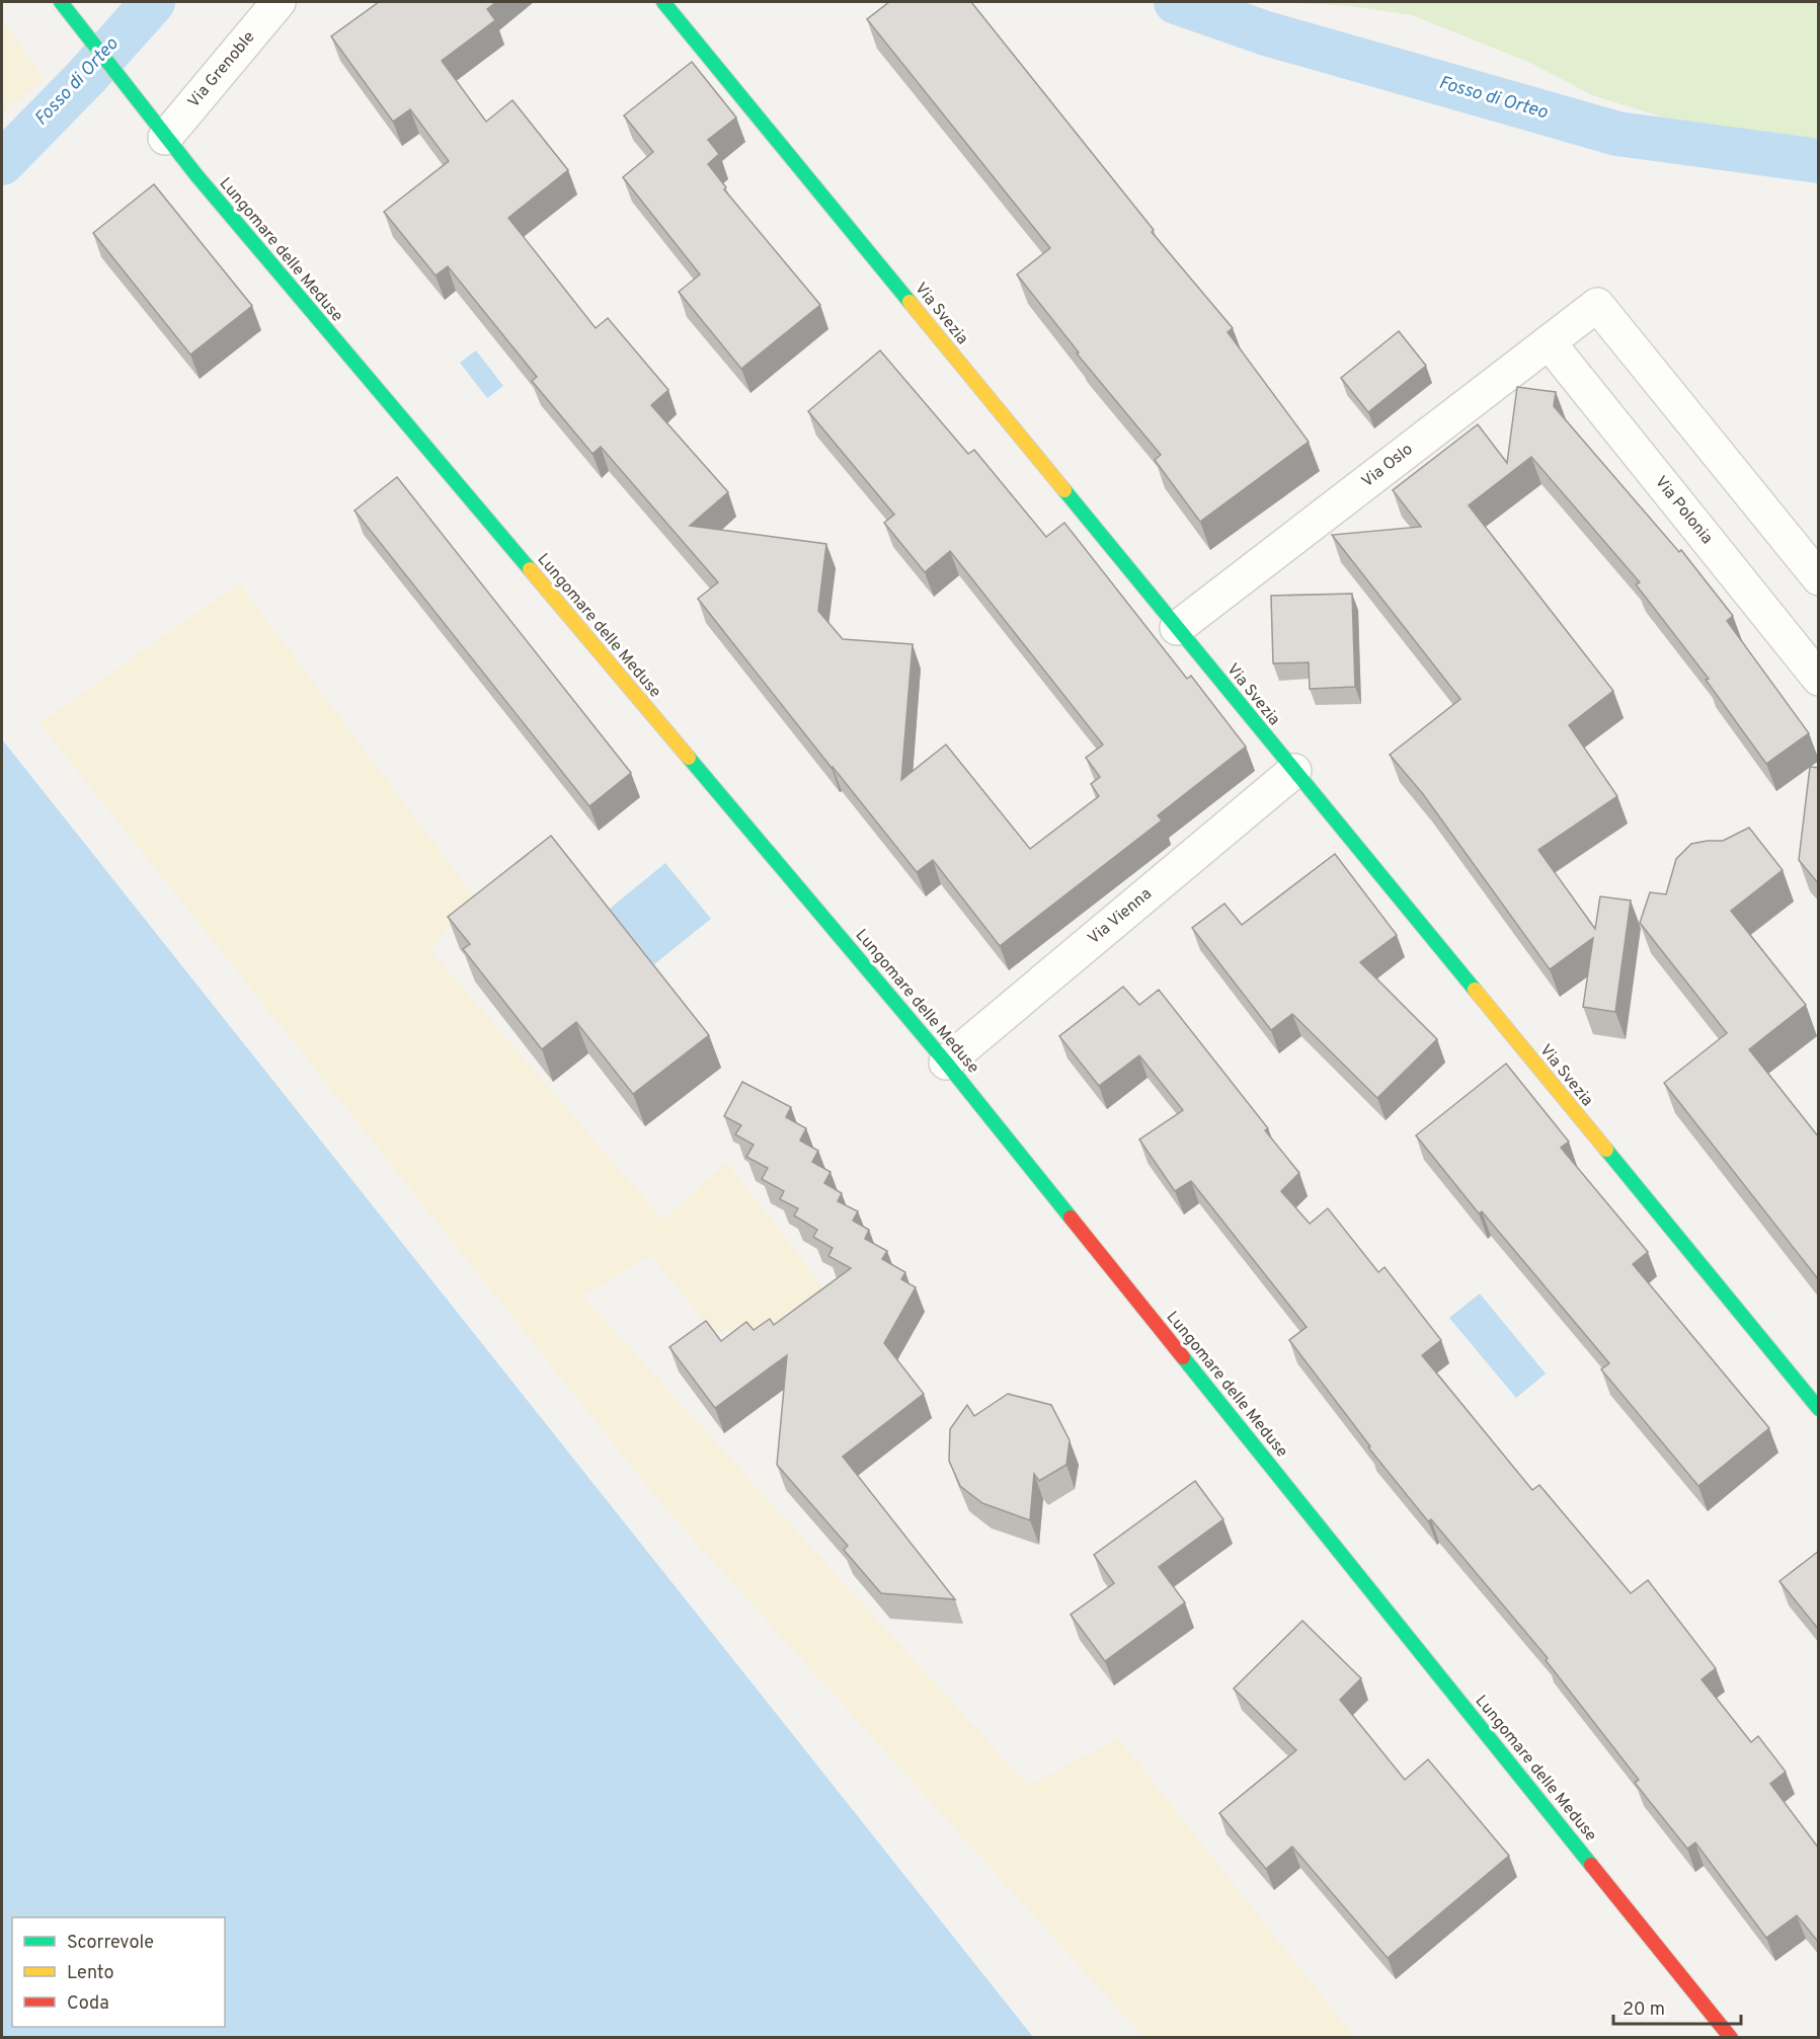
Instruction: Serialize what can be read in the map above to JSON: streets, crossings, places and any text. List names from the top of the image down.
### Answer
{
  "streets": {
    "main road": ["Lungomare delle Meduse", "Via Svezia"],
    "street": [
      "Via Grenoble",
      "Via Oslo",
      "Via Polonia",
      "Via Vienna"
    ]
  },
  "crossings": [
    ["Via Grenoble", "Lungomare delle Meduse"],
    ["Lungomare delle Meduse", "Via Vienna"],
    ["Via Svezia", "Via Oslo"],
    ["Via Svezia", "Via Vienna"],
    ["Via Oslo", "Via Polonia"]
  ],
  "water": ["Fosso di Orteo"],
  "legend": ["Scorrevole", "Lento", "Coda"],
  "scale_bar": "20 m"
}
